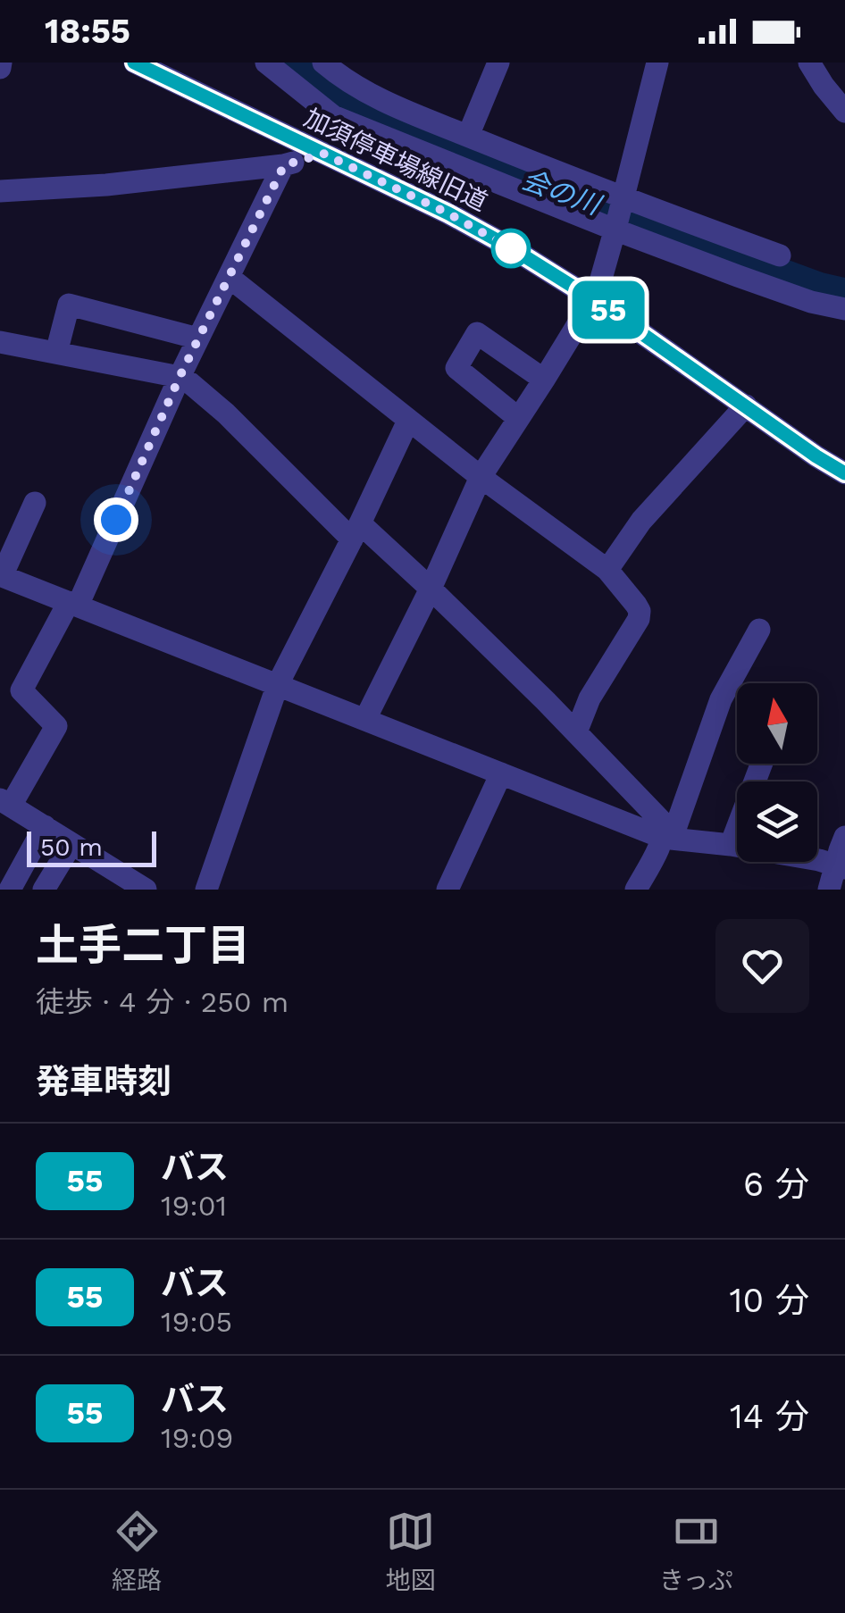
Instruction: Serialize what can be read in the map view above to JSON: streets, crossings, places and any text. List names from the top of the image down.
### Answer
{
  "streets": {
    "street": ["加須停車場線旧道"]
  },
  "water": ["会の川"],
  "lines": ["bus line 55"],
  "scale_bar": "50 m",
  "north": "top",
  "page": {
    "status": "18:55",
    "on_map": "55",
    "scale": "50 m",
    "heading": [
      ["土手二丁目", "徒歩 · 4 分 · 250 m"],
      "発車時刻"
    ],
    "list": [
      {
        "mark": "55",
        "name": "バス",
        "note": "19:01",
        "value": "6 分"
      },
      {
        "mark": "55",
        "name": "バス",
        "note": "19:05",
        "value": "10 分"
      },
      {
        "mark": "55",
        "name": "バス",
        "note": "19:09",
        "value": "14 分"
      }
    ],
    "tabs": ["経路", "地図", "きっぷ"]
  }
}
